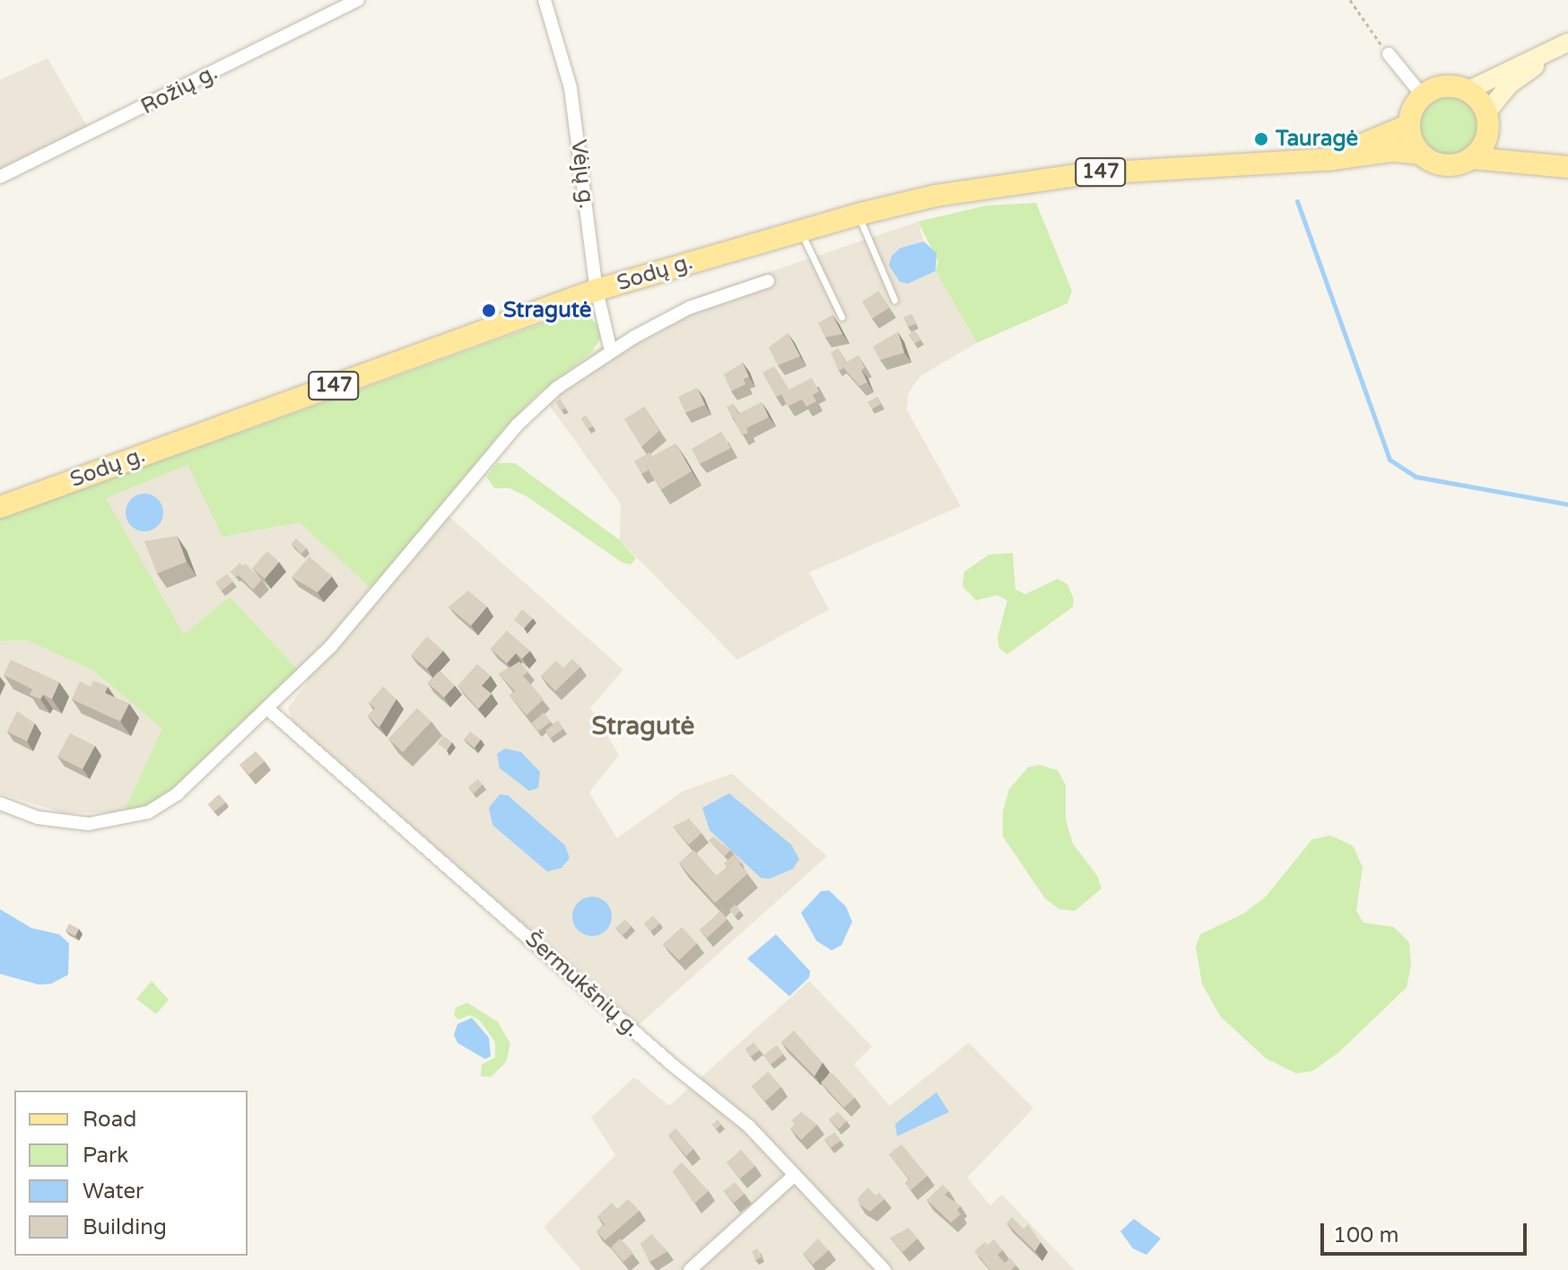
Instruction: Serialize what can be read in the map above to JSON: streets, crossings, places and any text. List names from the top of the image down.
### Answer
{
  "streets": {
    "main road": ["147", "Sodų g."],
    "street": ["Rožių g.", "Vėjų g.", "Šermukšnių g."]
  },
  "crossings": [
    ["147", "Sodų g."],
    ["Vėjų g.", "Sodų g."],
    ["Sodų g.", "Šermukšnių g."]
  ],
  "districts": ["Stragutė"],
  "places": ["Tauragė", "Stragutė"],
  "legend": [
    "Road",
    "Park",
    "Water",
    "Building"
  ],
  "scale_bar": "100 m"
}
